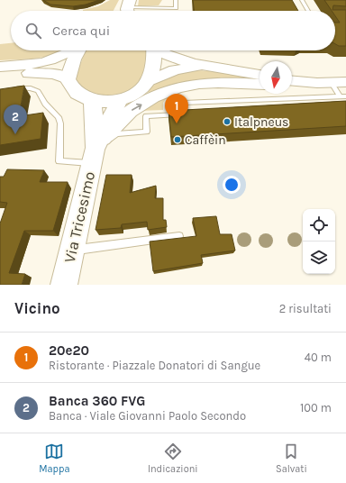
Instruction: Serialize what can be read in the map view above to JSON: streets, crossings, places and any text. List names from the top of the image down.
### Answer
{
  "streets": {
    "main road": ["Via Tricesimo"]
  },
  "places": ["Italpneus", "Caffèin"],
  "north": "bottom",
  "page": {
    "search": "Cerca qui",
    "pins": ["1", "2"],
    "heading": ["Vicino", "2 risultati"],
    "list": [
      {
        "mark": "1",
        "name": "20e20",
        "note": "Ristorante · Piazzale Donatori di Sangue",
        "value": "40 m"
      },
      {
        "mark": "2",
        "name": "Banca 360 FVG",
        "note": "Banca · Viale Giovanni Paolo Secondo",
        "value": "100 m"
      }
    ],
    "nav": ["Mappa", "Indicazioni", "Salvati"]
  }
}
